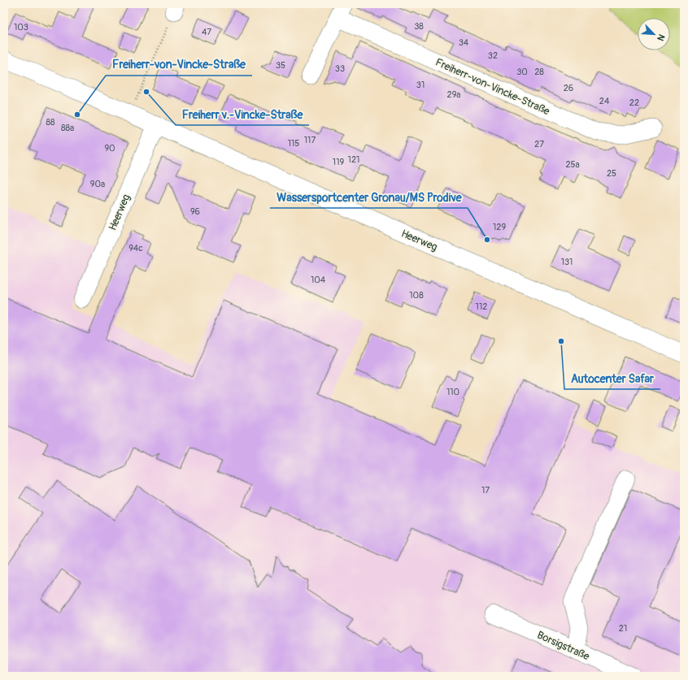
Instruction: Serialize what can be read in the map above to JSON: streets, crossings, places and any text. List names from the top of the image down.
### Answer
{
  "streets": {
    "street": ["Freiherr-von-Vincke-Straße", "Heerweg", "Borsigstraße"]
  },
  "places": [
    "Freiherr v.-Vincke-Straße",
    "Freiherr-von-Vincke-Straße",
    "Wassersportcenter Gronau/MS Prodive",
    "Autocenter Safar"
  ],
  "house_numbers": [
    "38",
    "103",
    "47",
    "34",
    "32",
    "35",
    "33",
    "30",
    "28",
    "31",
    "26",
    "29a",
    "24",
    "22",
    "88",
    "88a",
    "117",
    "115",
    "27",
    "90",
    "121",
    "119",
    "25a",
    "25",
    "90a",
    "96",
    "129",
    "94c",
    "131",
    "104",
    "108",
    "112",
    "110",
    "17",
    "21"
  ],
  "north": "bottom right"
}
